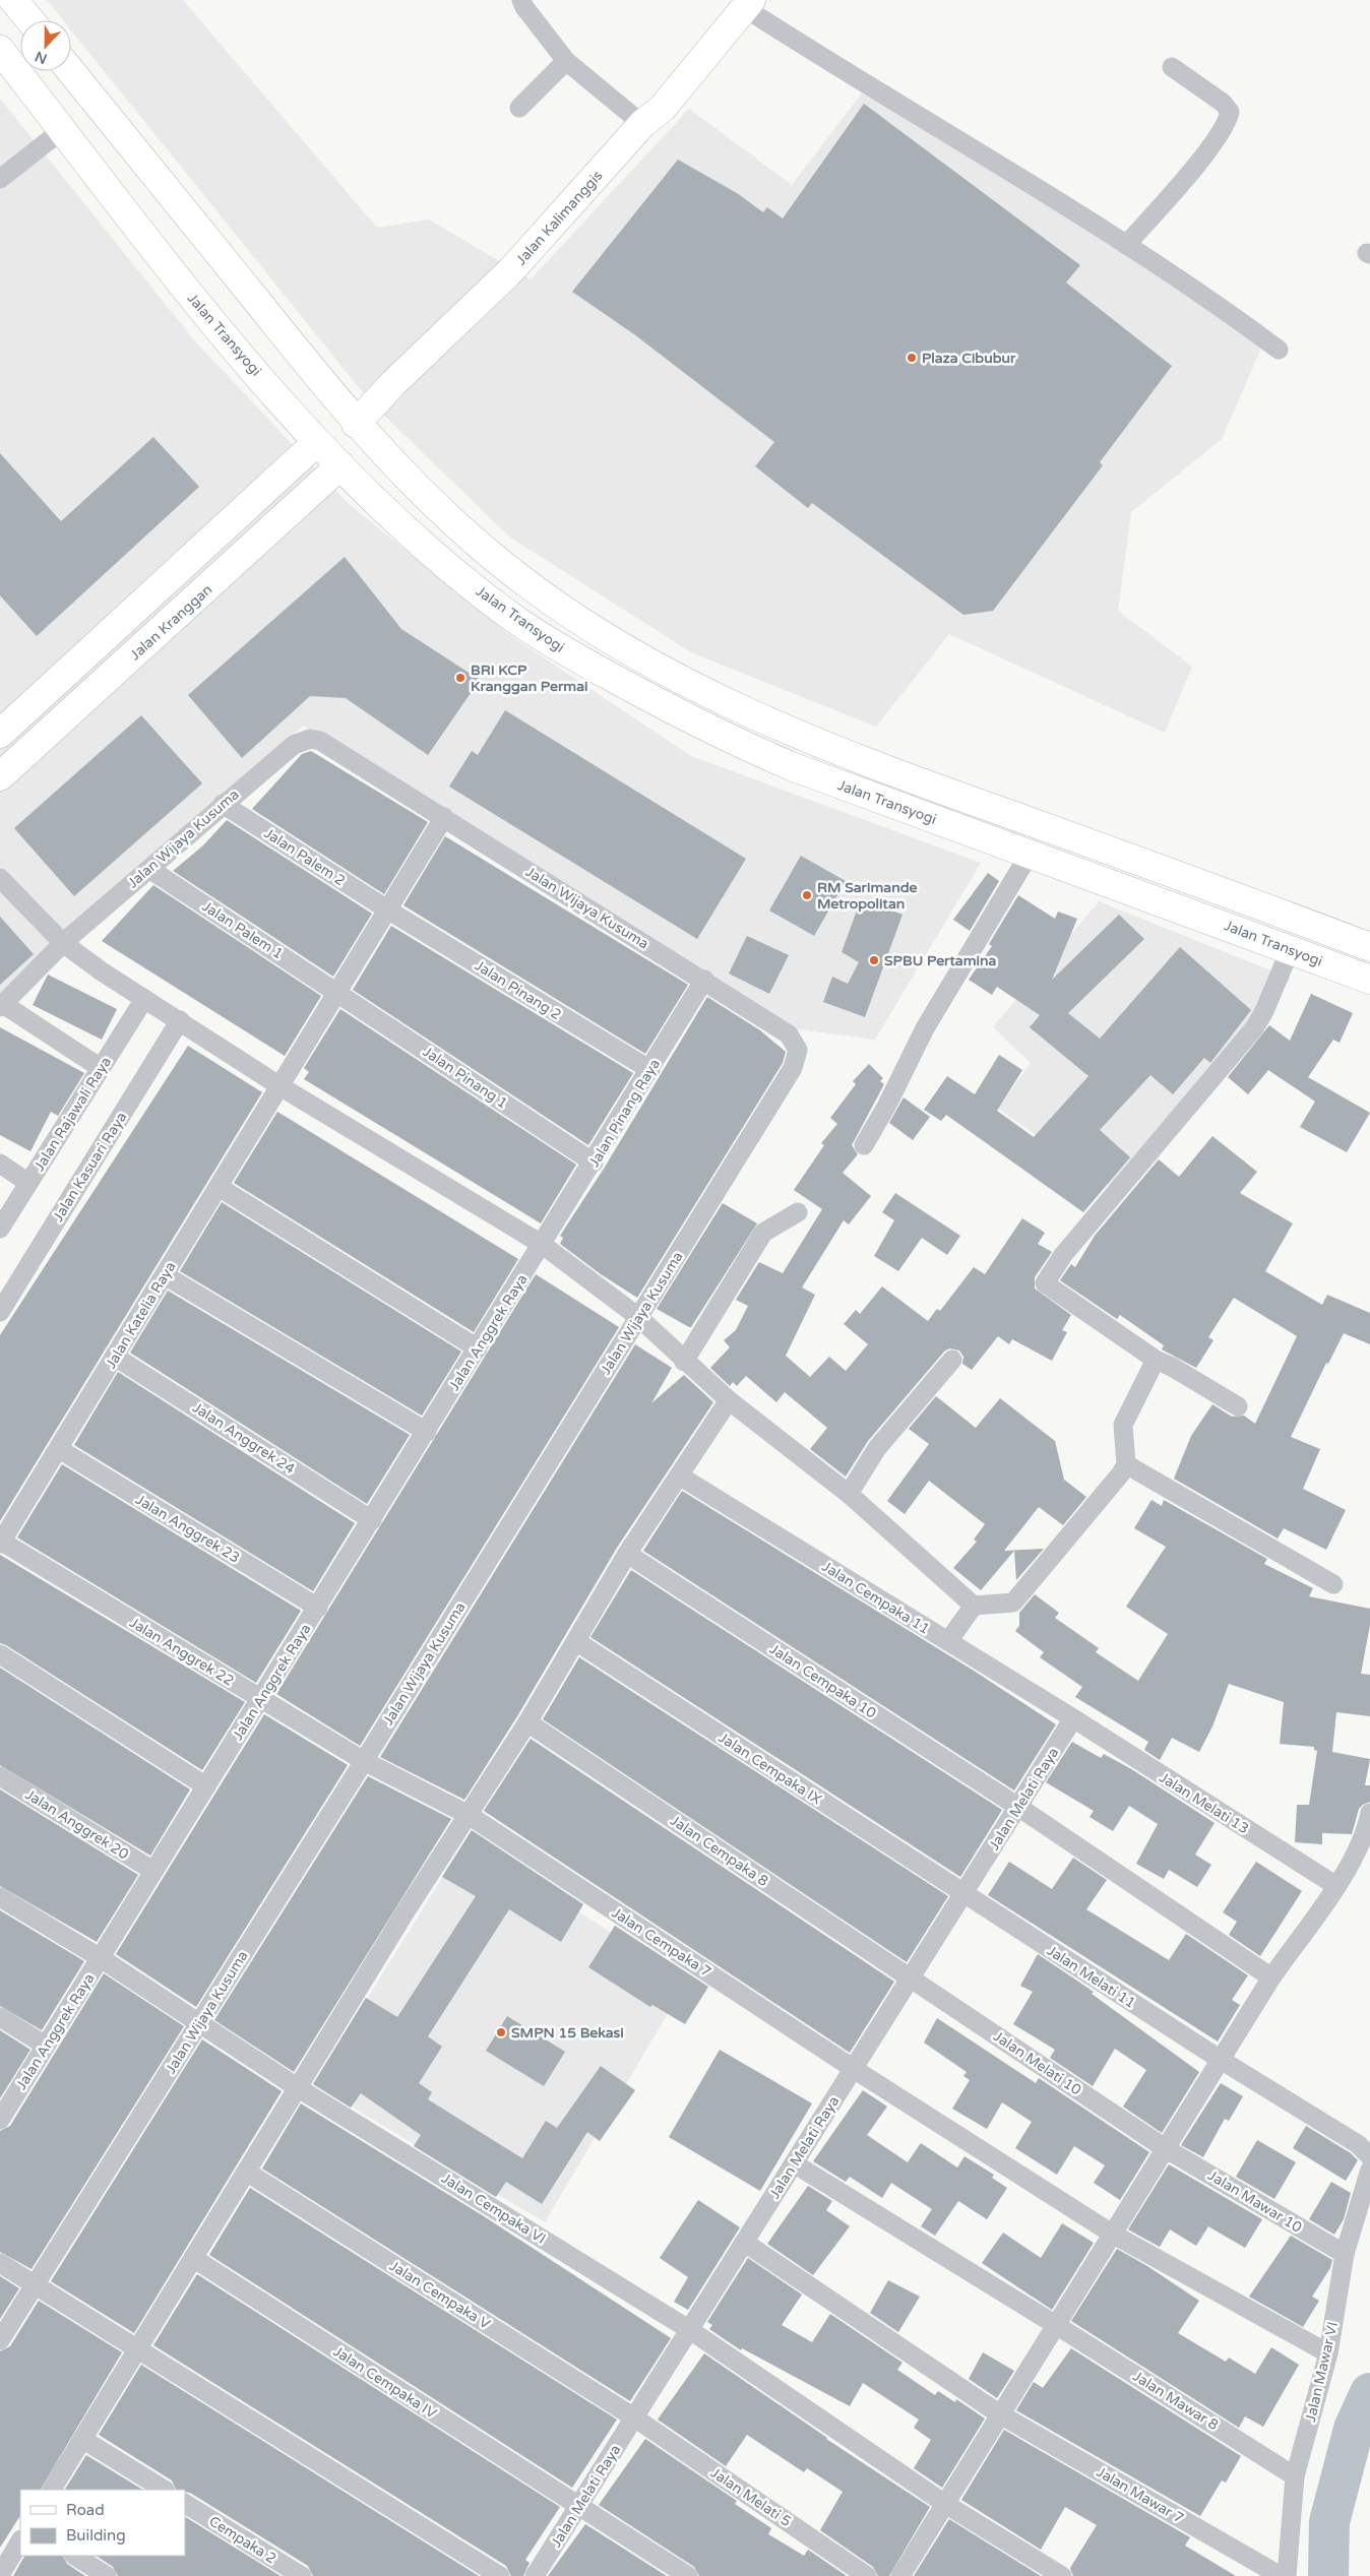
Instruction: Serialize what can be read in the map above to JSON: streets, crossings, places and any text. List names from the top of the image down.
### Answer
{
  "streets": {
    "main road": ["Jalan Kalimanggis", "Jalan Transyogi", "Jalan Kranggan"],
    "street": [
      "Jalan Wijaya Kusuma",
      "Jalan Palem 2",
      "Jalan Palem 1",
      "Jalan Pinang 2",
      "Jalan Pinang 1",
      "Jalan Pinang Raya",
      "Jalan Rajawali Raya",
      "Jalan Kasuari Raya",
      "Jalan Katelia Raya",
      "Jalan Anggrek Raya",
      "Jalan Anggrek 24",
      "Jalan Anggrek 23",
      "Jalan Cempaka 11",
      "Jalan Anggrek 22",
      "Jalan Cempaka 10",
      "Jalan Cempaka IX",
      "Jalan Melati Raya",
      "Jalan Melati 13",
      "Jalan Anggrek 20",
      "Jalan Cempaka 8",
      "Jalan Cempaka 7",
      "Jalan Melati 11",
      "Jalan Melati 10",
      "Jalan Mawar 10",
      "Jalan Cempaka VI",
      "Jalan Cempaka V",
      "Jalan Mawar VI",
      "Jalan Cempaka IV",
      "Jalan Mawar 8",
      "Jalan Mawar 7",
      "Jalan Melati 5",
      "Cempaka 2"
    ]
  },
  "crossings": [
    ["Jalan Kalimanggis", "Jalan Transyogi"],
    ["Jalan Transyogi", "Jalan Kranggan"],
    ["Jalan Wijaya Kusuma", "Jalan Palem 2"],
    ["Jalan Wijaya Kusuma", "Jalan Palem 1"],
    ["Jalan Wijaya Kusuma", "Jalan Pinang Raya"],
    ["Jalan Wijaya Kusuma", "Jalan Katelia Raya"],
    ["Jalan Wijaya Kusuma", "Jalan Anggrek 22"],
    ["Jalan Wijaya Kusuma", "Jalan Cempaka 7"],
    ["Jalan Wijaya Kusuma", "Jalan Cempaka VI"],
    ["Jalan Palem 2", "Jalan Pinang 2"],
    ["Jalan Palem 2", "Jalan Katelia Raya"],
    ["Jalan Palem 1", "Jalan Pinang 1"],
    ["Jalan Palem 1", "Jalan Katelia Raya"],
    ["Jalan Pinang 2", "Jalan Pinang Raya"],
    ["Jalan Pinang 2", "Jalan Katelia Raya"],
    ["Jalan Pinang 1", "Jalan Pinang Raya"],
    ["Jalan Pinang 1", "Jalan Katelia Raya"],
    ["Jalan Pinang Raya", "Jalan Anggrek Raya"],
    ["Jalan Katelia Raya", "Jalan Anggrek 24"],
    ["Jalan Katelia Raya", "Jalan Anggrek 23"],
    ["Jalan Katelia Raya", "Jalan Anggrek 22"],
    ["Jalan Anggrek Raya", "Jalan Anggrek 24"],
    ["Jalan Anggrek Raya", "Jalan Anggrek 23"],
    ["Jalan Anggrek Raya", "Jalan Anggrek 22"],
    ["Jalan Anggrek Raya", "Jalan Anggrek 20"],
    ["Jalan Anggrek Raya", "Jalan Cempaka VI"],
    ["Jalan Cempaka 11", "Jalan Melati Raya"],
    ["Jalan Cempaka 11", "Jalan Melati 13"],
    ["Jalan Anggrek 22", "Jalan Cempaka 7"],
    ["Jalan Cempaka 10", "Jalan Melati Raya"],
    ["Jalan Cempaka IX", "Jalan Melati Raya"],
    ["Jalan Cempaka IX", "Jalan Melati 11"],
    ["Jalan Melati Raya", "Jalan Melati 13"],
    ["Jalan Melati Raya", "Jalan Cempaka 8"],
    ["Jalan Melati Raya", "Jalan Cempaka 7"],
    ["Jalan Melati Raya", "Jalan Melati 11"],
    ["Jalan Melati Raya", "Jalan Melati 10"],
    ["Jalan Melati Raya", "Jalan Cempaka VI"],
    ["Jalan Melati Raya", "Jalan Cempaka V"],
    ["Jalan Melati Raya", "Jalan Cempaka IV"],
    ["Jalan Melati Raya", "Jalan Mawar 8"],
    ["Jalan Melati Raya", "Jalan Mawar 7"],
    ["Jalan Melati Raya", "Jalan Melati 5"],
    ["Jalan Cempaka 8", "Jalan Melati 10"],
    ["Jalan Cempaka 7", "Jalan Mawar VI"],
    ["Jalan Melati 10", "Jalan Mawar 10"],
    ["Jalan Mawar 10", "Jalan Mawar VI"],
    ["Jalan Cempaka V", "Jalan Melati 5"],
    ["Jalan Mawar VI", "Jalan Mawar 8"]
  ],
  "places": [
    "Plaza Cibubur",
    "BRI KCP Kranggan Permai",
    "RM Sarimande Metropolitan",
    "SPBU Pertamina",
    "SMPN 15 Bekasi"
  ],
  "legend": ["Road", "Building"],
  "north": "bottom"
}
